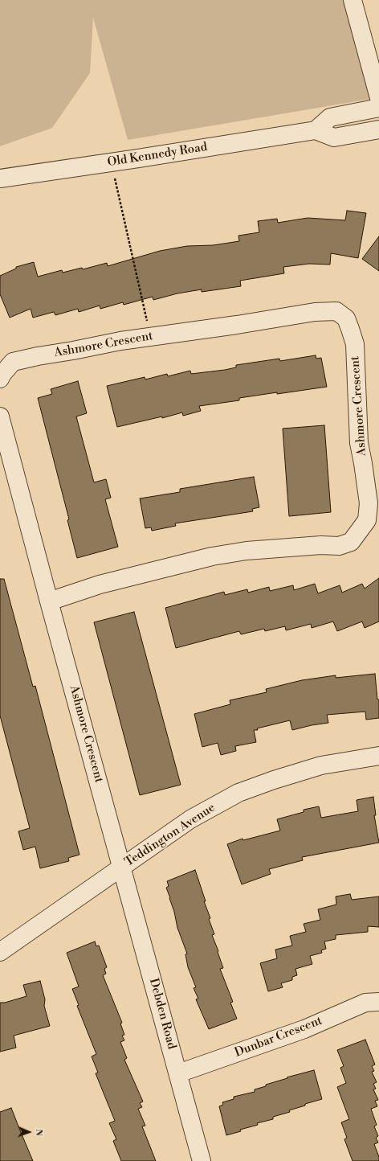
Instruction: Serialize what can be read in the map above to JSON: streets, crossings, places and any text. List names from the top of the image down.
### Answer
{
  "streets": {
    "street": [
      "Old Kennedy Road",
      "Ashmore Crescent",
      "Teddington Avenue",
      "Debden Road",
      "Dunbar Crescent"
    ]
  },
  "crossings": [
    ["Ashmore Crescent", "Teddington Avenue"],
    ["Ashmore Crescent", "Debden Road"],
    ["Teddington Avenue", "Debden Road"],
    ["Debden Road", "Dunbar Crescent"]
  ],
  "north": "right"
}
